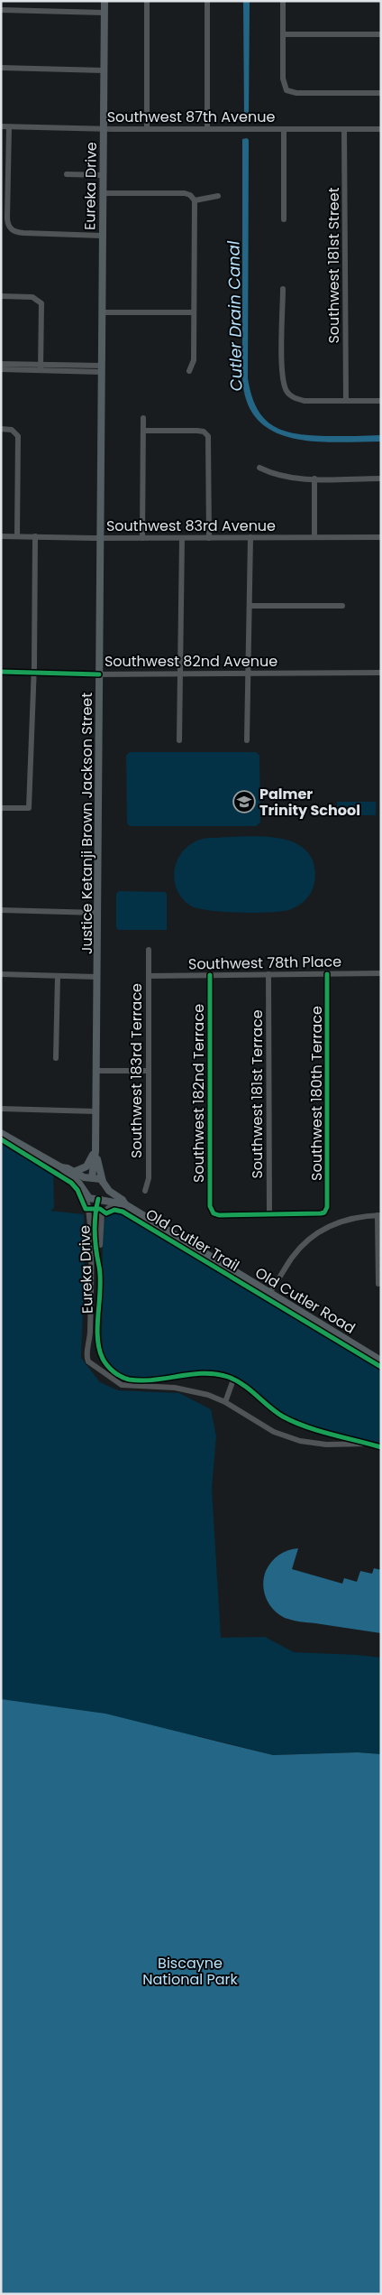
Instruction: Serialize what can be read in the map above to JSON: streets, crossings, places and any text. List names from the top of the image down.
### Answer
{
  "streets": {
    "main road": ["Eureka Drive", "Justice Ketanji Brown Jackson Street", "Old Cutler Road"],
    "street": [
      "Southwest 87th Avenue",
      "Southwest 181st Street",
      "Southwest 83rd Avenue",
      "Southwest 82nd Avenue",
      "Southwest 78th Place",
      "Southwest 183rd Terrace",
      "Southwest 182nd Terrace",
      "Southwest 180th Terrace",
      "Southwest 181st Terrace"
    ],
    "cycle path": ["Old Cutler Trail"]
  },
  "crossings": [
    ["Southwest 87th Avenue", "Eureka Drive"],
    ["Southwest 87th Avenue", "Southwest 181st Street"],
    ["Eureka Drive", "Justice Ketanji Brown Jackson Street"],
    ["Eureka Drive", "Old Cutler Road"],
    ["Southwest 83rd Avenue", "Justice Ketanji Brown Jackson Street"],
    ["Southwest 82nd Avenue", "Justice Ketanji Brown Jackson Street"],
    ["Justice Ketanji Brown Jackson Street", "Old Cutler Road"],
    ["Southwest 78th Place", "Southwest 183rd Terrace"],
    ["Southwest 78th Place", "Southwest 182nd Terrace"],
    ["Southwest 78th Place", "Southwest 180th Terrace"],
    ["Southwest 78th Place", "Southwest 181st Terrace"],
    ["Southwest 182nd Terrace", "Southwest 180th Terrace"],
    ["Southwest 182nd Terrace", "Southwest 181st Terrace"],
    ["Southwest 180th Terrace", "Southwest 181st Terrace"]
  ],
  "water": ["Cutler Drain Canal"],
  "parks": ["Biscayne National Park"],
  "places": {
    "school or university": ["Palmer Trinity School"]
  }
}
